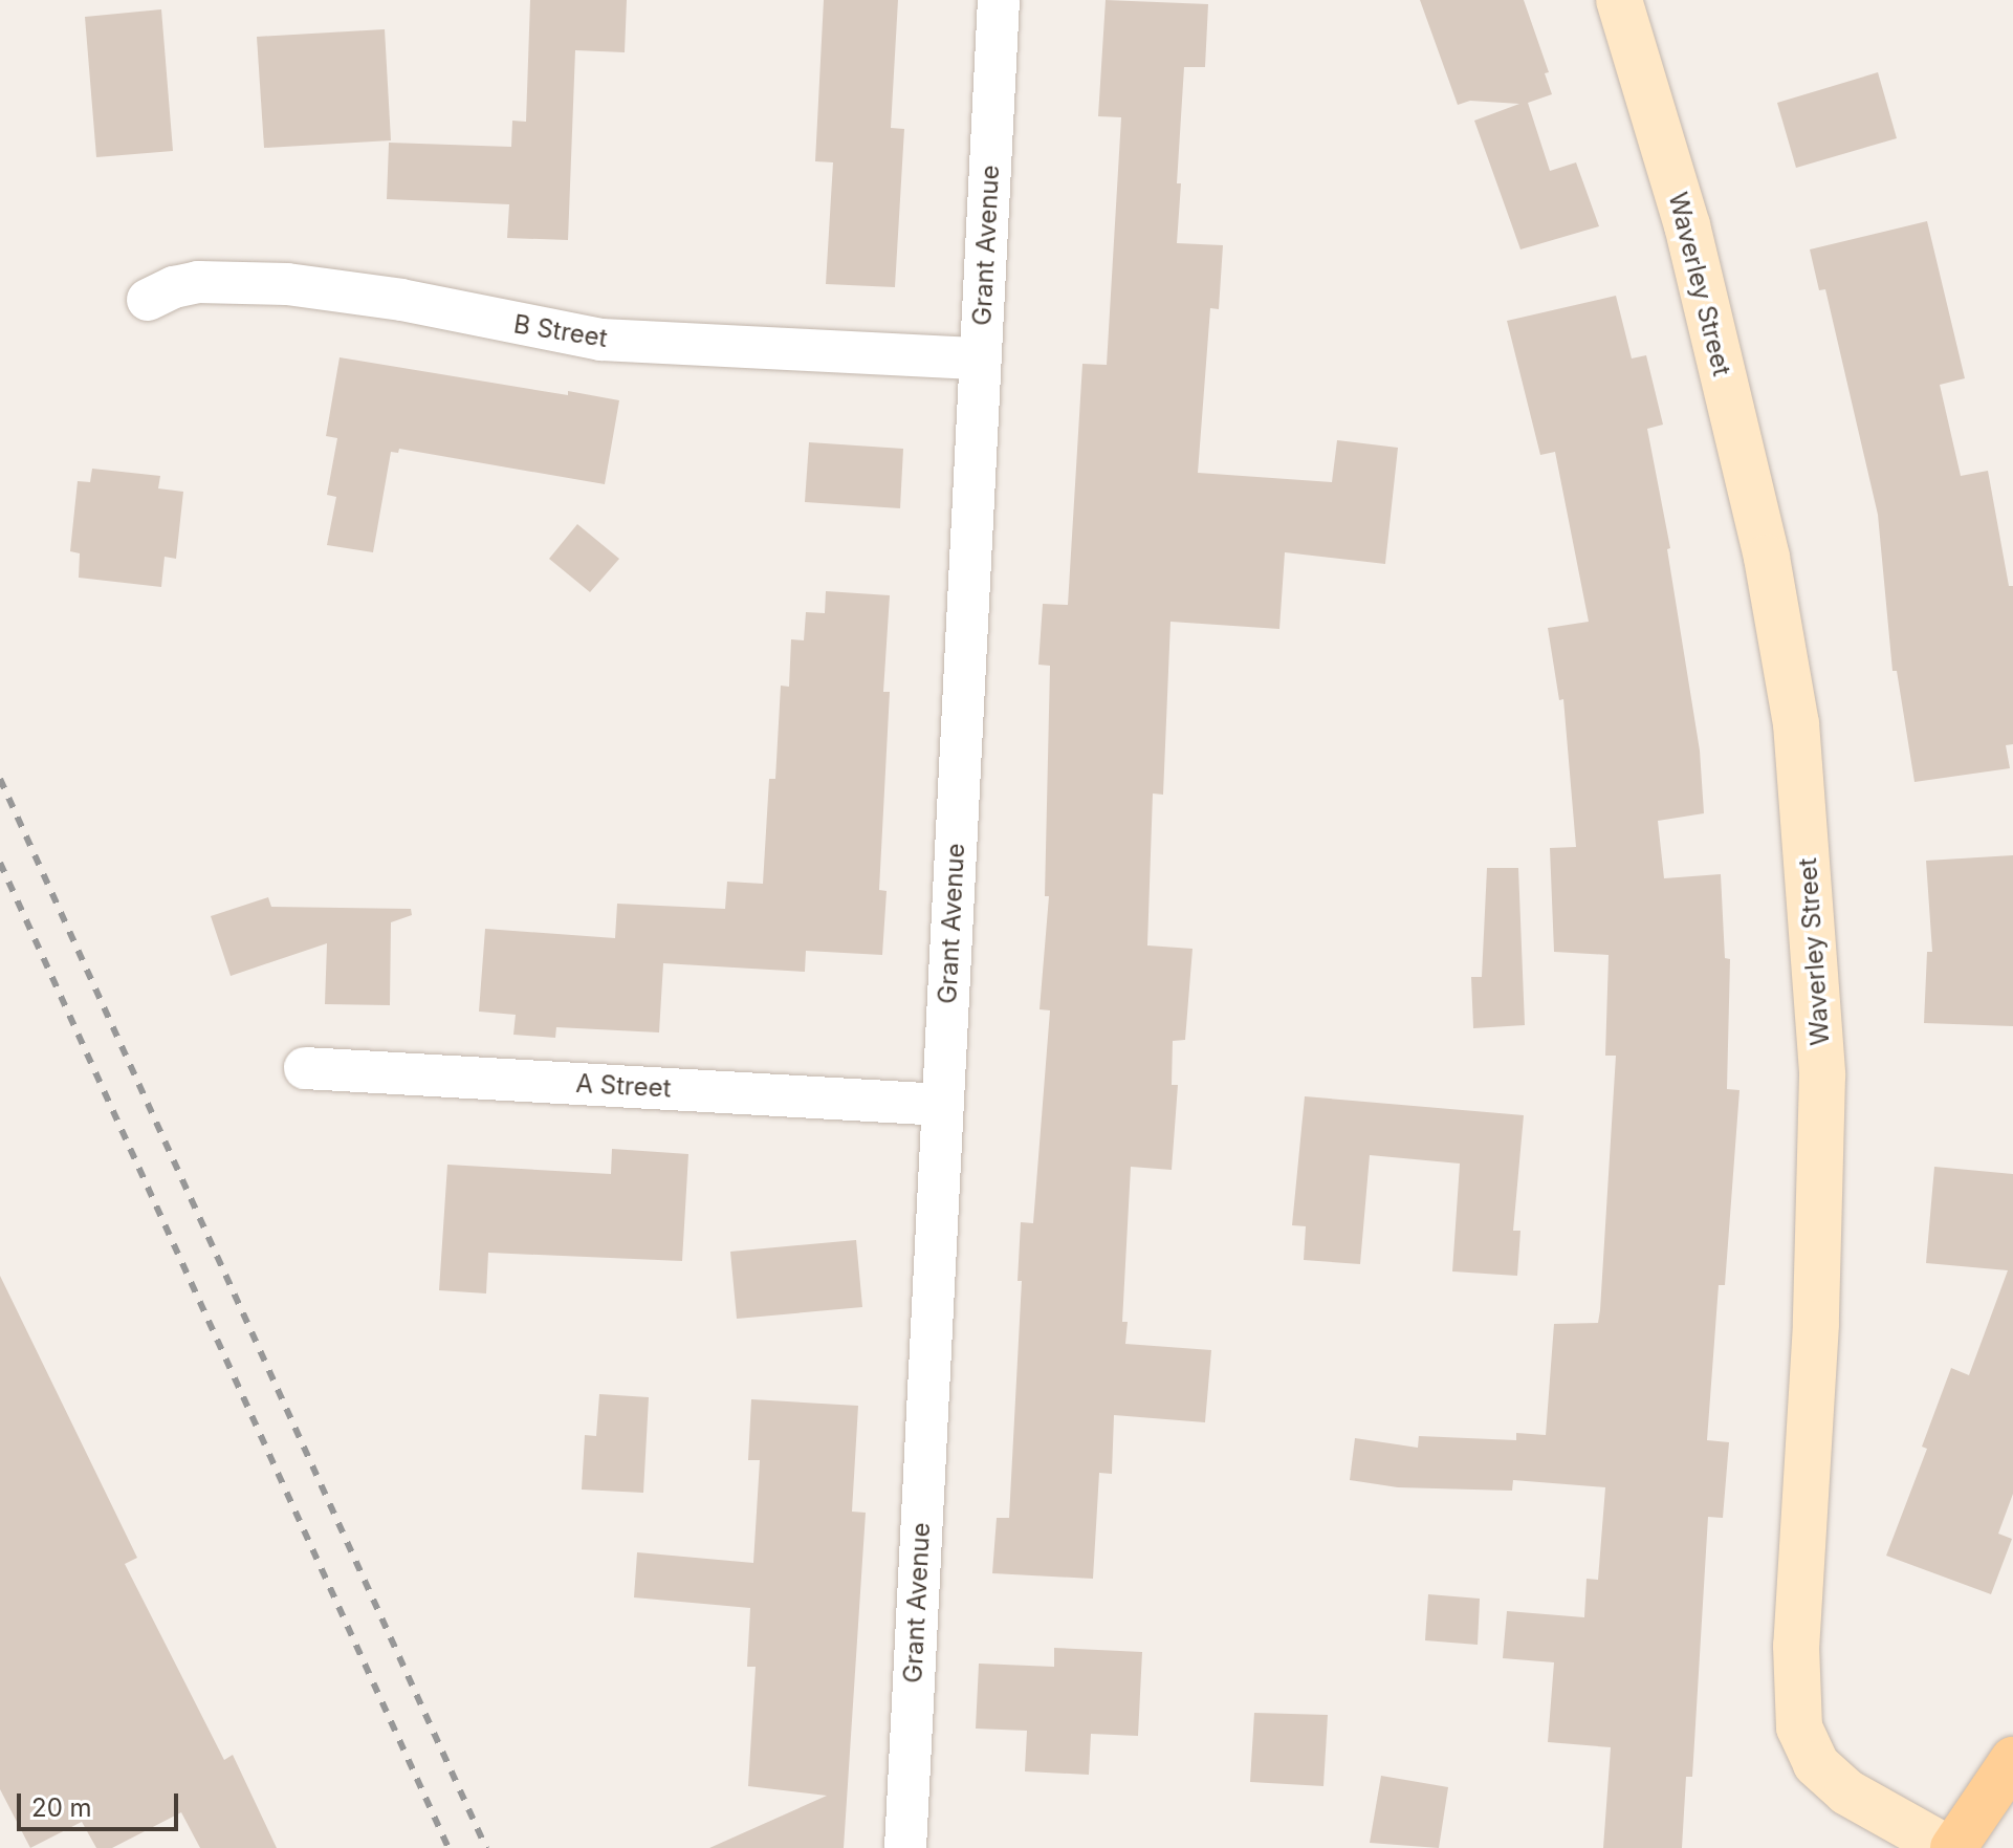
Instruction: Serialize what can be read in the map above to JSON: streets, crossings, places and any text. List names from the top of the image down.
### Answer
{
  "streets": {
    "street": [
      "Grant Avenue",
      "Waverley Street",
      "B Street",
      "A Street"
    ]
  },
  "crossings": [
    ["Grant Avenue", "B Street"],
    ["Grant Avenue", "A Street"]
  ],
  "scale_bar": "20 m"
}
